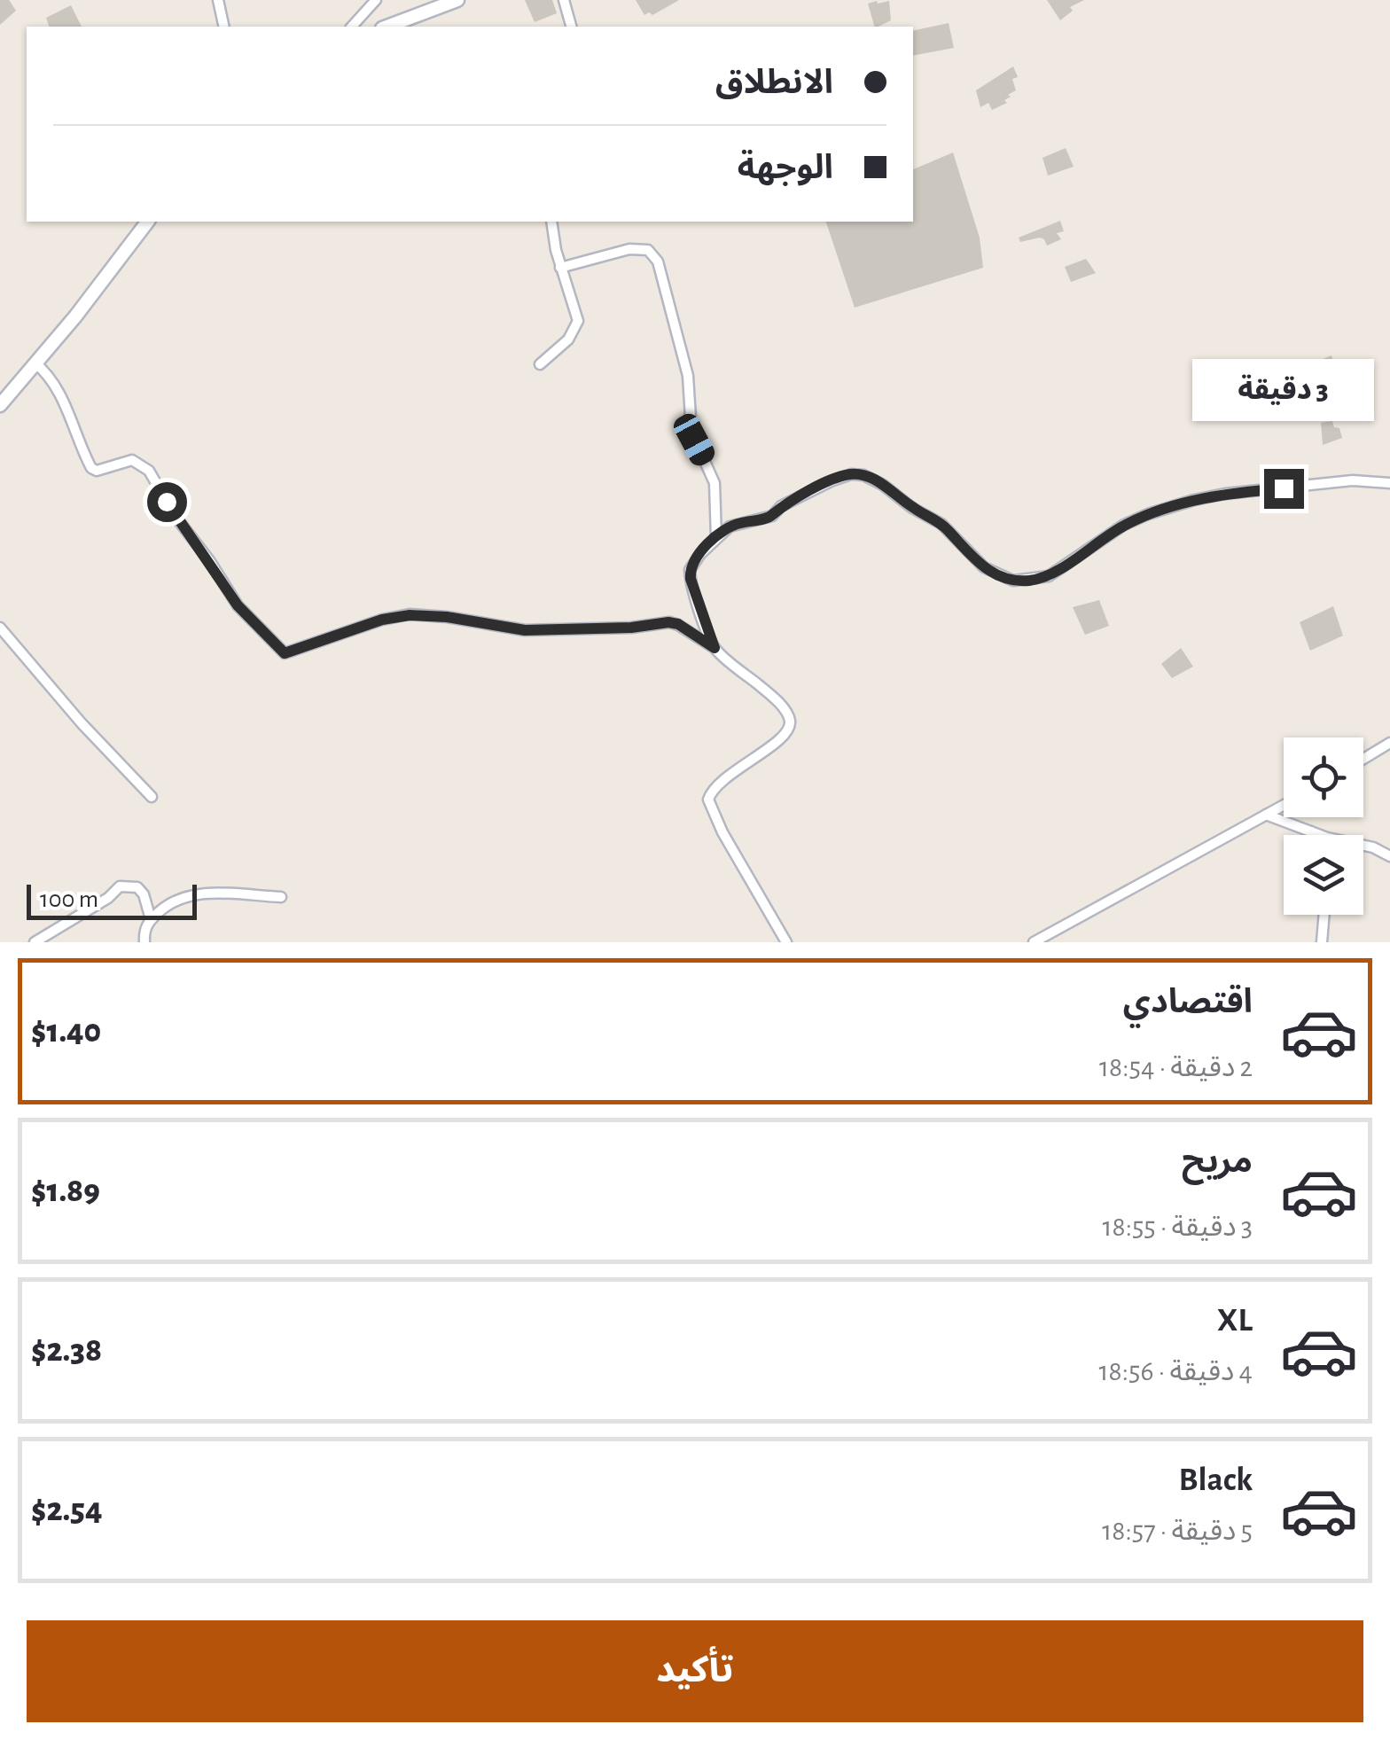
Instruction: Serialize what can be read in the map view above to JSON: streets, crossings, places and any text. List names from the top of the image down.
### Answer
{
  "scale_bar": "100 m",
  "page": {
    "banner": ["الانطلاق", "الوجهة"],
    "bubble": "3 دقيقة",
    "scale": "100 m",
    "list": [
      {
        "name": "اقتصادي",
        "note": "2 دقيقة · 18:54",
        "value": "$1.40"
      },
      {
        "name": "مريح",
        "note": "3 دقيقة · 18:55",
        "value": "$1.89"
      },
      {
        "name": "XL",
        "note": "4 دقيقة · 18:56",
        "value": "$2.38"
      },
      {
        "name": "Black",
        "note": "5 دقيقة · 18:57",
        "value": "$2.54"
      }
    ],
    "buttons": "تأكيد"
  }
}
